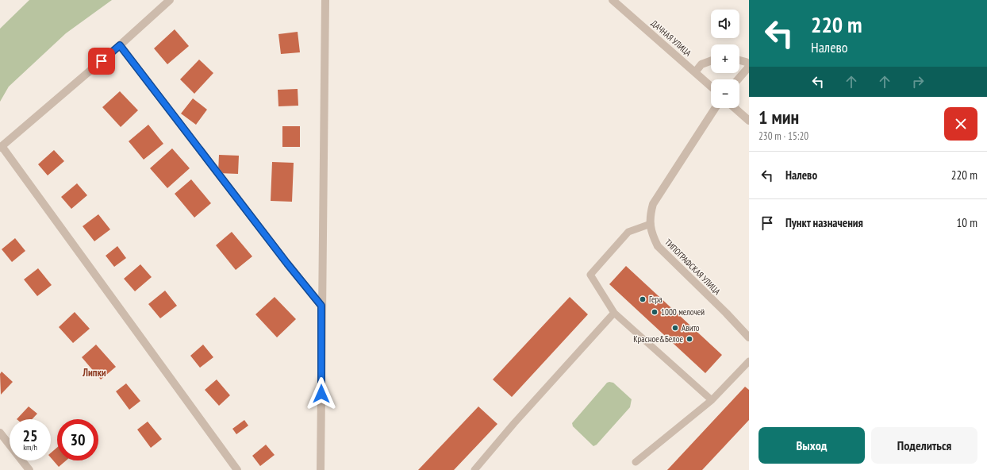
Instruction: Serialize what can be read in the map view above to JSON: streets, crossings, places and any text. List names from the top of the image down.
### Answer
{
  "streets": {
    "street": ["ДАЧНАЯ УЛИЦА", "ТИПОГРАФСКАЯ УЛИЦА"]
  },
  "districts": ["Липки"],
  "places": [
    "Гера",
    "1000 мелочей",
    "Авито",
    "Красное&Белое"
  ],
  "page": {
    "turn": ["220 m", "Налево"],
    "map_buttons": ["+", "−"],
    "heading": ["1 мин", "230 m · 15:20"],
    "list": [
      {
        "name": "Налево",
        "value": "220 m"
      },
      {
        "name": "Пункт назначения",
        "value": "10 m"
      }
    ],
    "speed": "25 km/h",
    "limit": "30",
    "buttons": ["Выход", "Поделиться"]
  }
}
